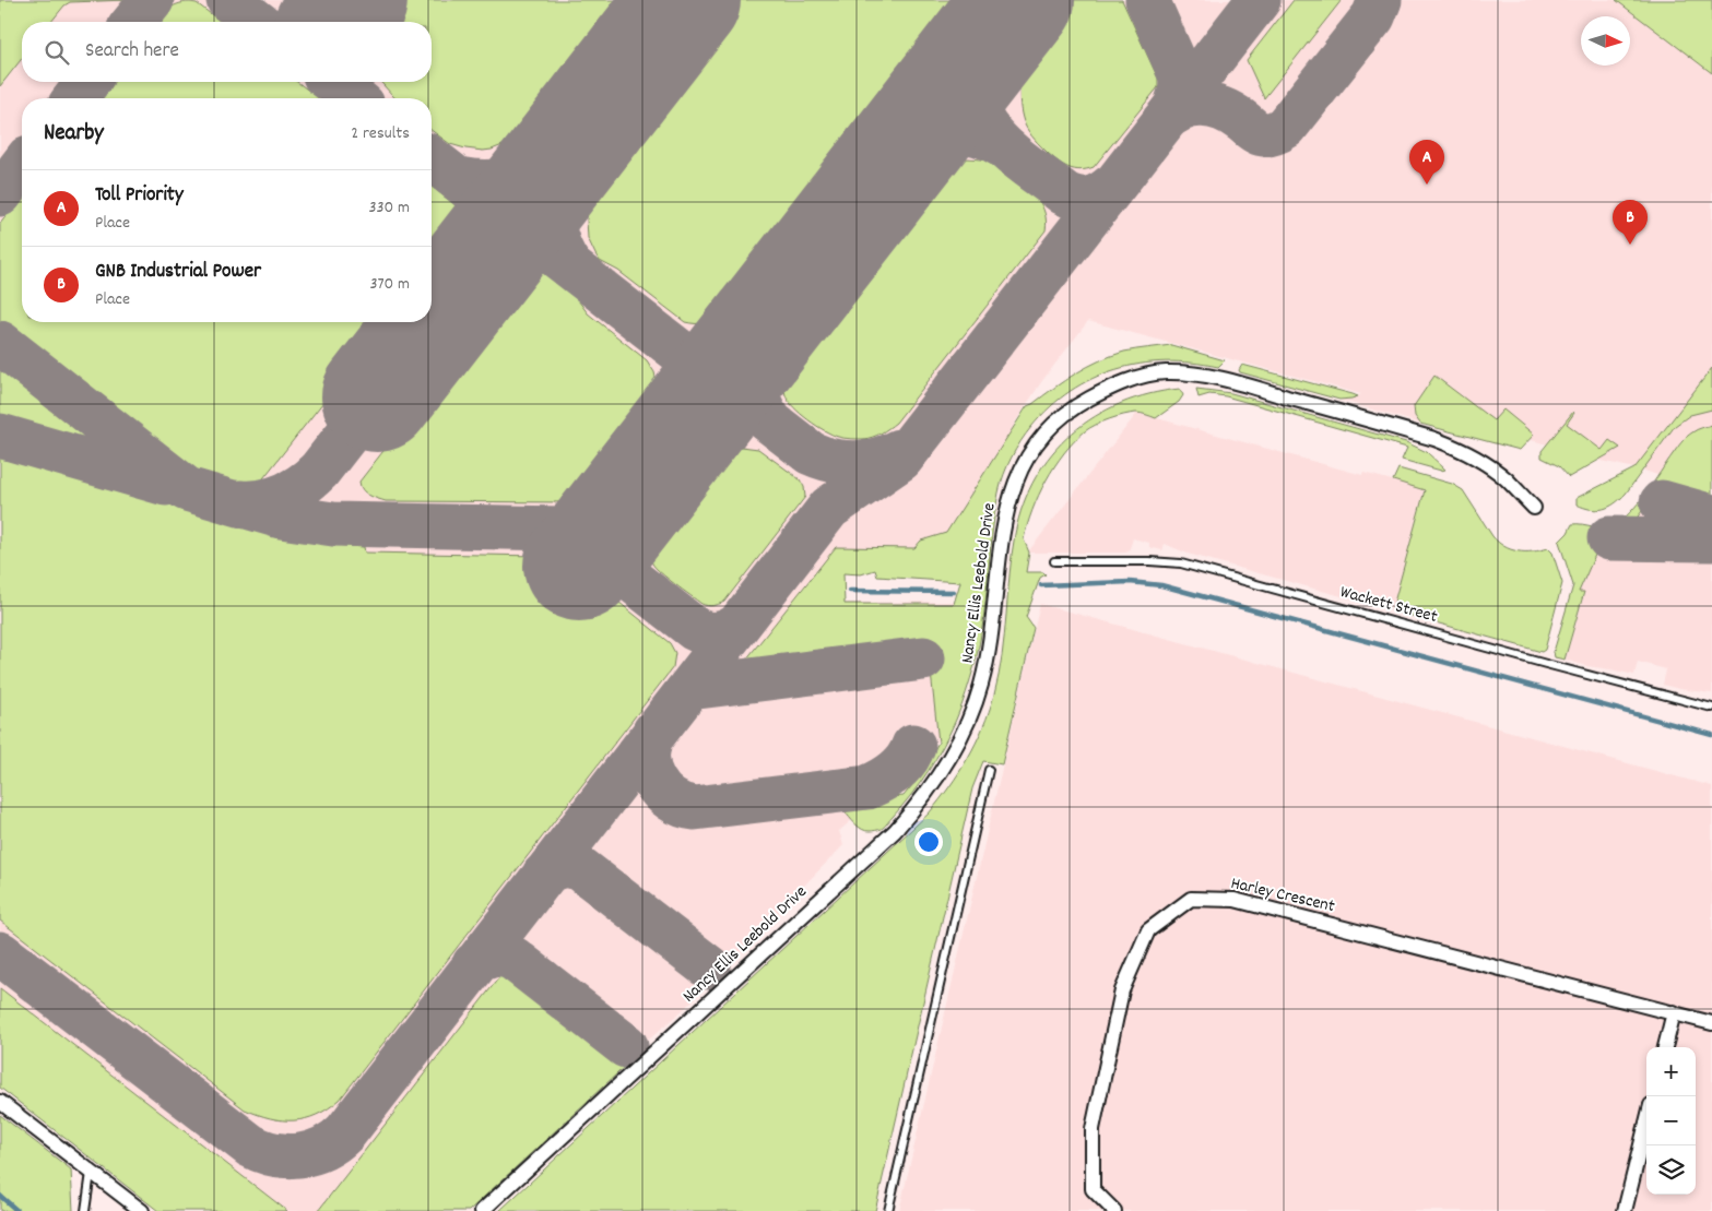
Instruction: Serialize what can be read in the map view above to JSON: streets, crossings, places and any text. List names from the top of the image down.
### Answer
{
  "streets": {
    "street": ["Nancy Ellis Leebold Drive", "Harley Crescent"],
    "lane": ["Wackett Street"]
  },
  "north": "right",
  "page": {
    "search": "Search here",
    "heading": ["Nearby", "2 results"],
    "pins": ["A", "B"],
    "list": [
      {
        "mark": "A",
        "name": "Toll Priority",
        "note": "Place",
        "value": "330 m"
      },
      {
        "mark": "B",
        "name": "GNB Industrial Power",
        "note": "Place",
        "value": "370 m"
      }
    ],
    "map_buttons": ["+", "−"]
  }
}
